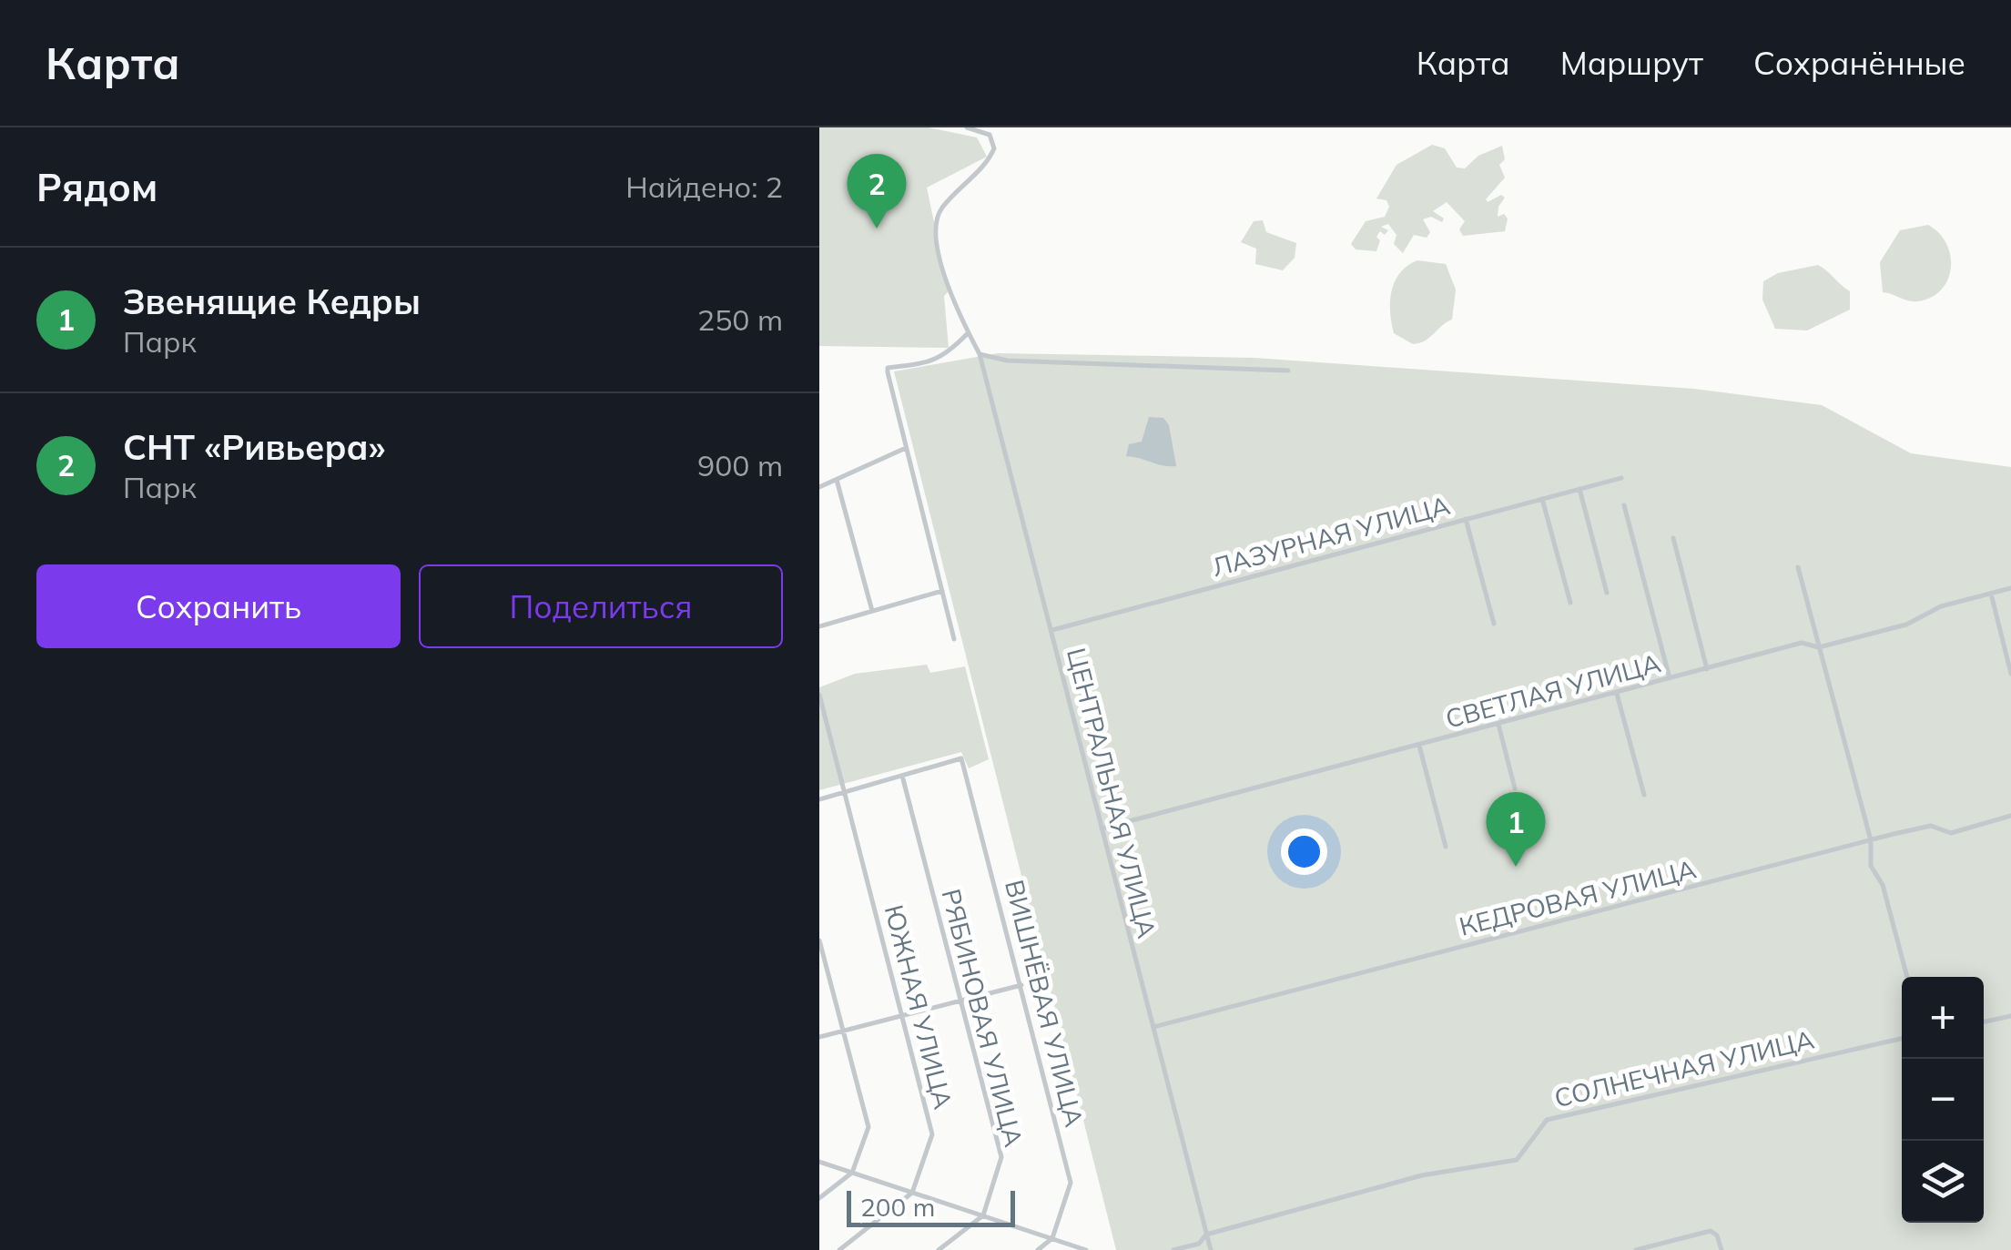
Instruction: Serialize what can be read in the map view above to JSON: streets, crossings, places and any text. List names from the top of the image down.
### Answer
{
  "streets": {
    "street": [
      "ЛАЗУРНАЯ УЛИЦА",
      "СВЕТЛАЯ УЛИЦА",
      "ЦЕНТРАЛЬНАЯ УЛИЦА",
      "КЕДРОВАЯ УЛИЦА",
      "ВИШНЁВАЯ УЛИЦА",
      "ЮЖНАЯ УЛИЦА",
      "РЯБИНОВАЯ УЛИЦА",
      "СОЛНЕЧНАЯ УЛИЦА"
    ]
  },
  "crossings": [
    ["ЛАЗУРНАЯ УЛИЦА", "ЦЕНТРАЛЬНАЯ УЛИЦА"],
    ["СВЕТЛАЯ УЛИЦА", "ЦЕНТРАЛЬНАЯ УЛИЦА"],
    ["ЦЕНТРАЛЬНАЯ УЛИЦА", "КЕДРОВАЯ УЛИЦА"],
    ["ЦЕНТРАЛЬНАЯ УЛИЦА", "СОЛНЕЧНАЯ УЛИЦА"],
    ["ВИШНЁВАЯ УЛИЦА", "РЯБИНОВАЯ УЛИЦА"]
  ],
  "scale_bar": "200 m",
  "page": {
    "header": "Карта",
    "nav": ["Карта", "Маршрут", "Сохранённые"],
    "heading": ["Рядом", "Найдено: 2"],
    "pins": ["2", "1"],
    "list": [
      {
        "mark": "1",
        "name": "Звенящие Кедры",
        "note": "Парк",
        "value": "250 m"
      },
      {
        "mark": "2",
        "name": "СНТ «Ривьера»",
        "note": "Парк",
        "value": "900 m"
      }
    ],
    "buttons": ["Сохранить", "Поделиться"],
    "map_buttons": ["+", "−"],
    "scale": "200 m"
  }
}
